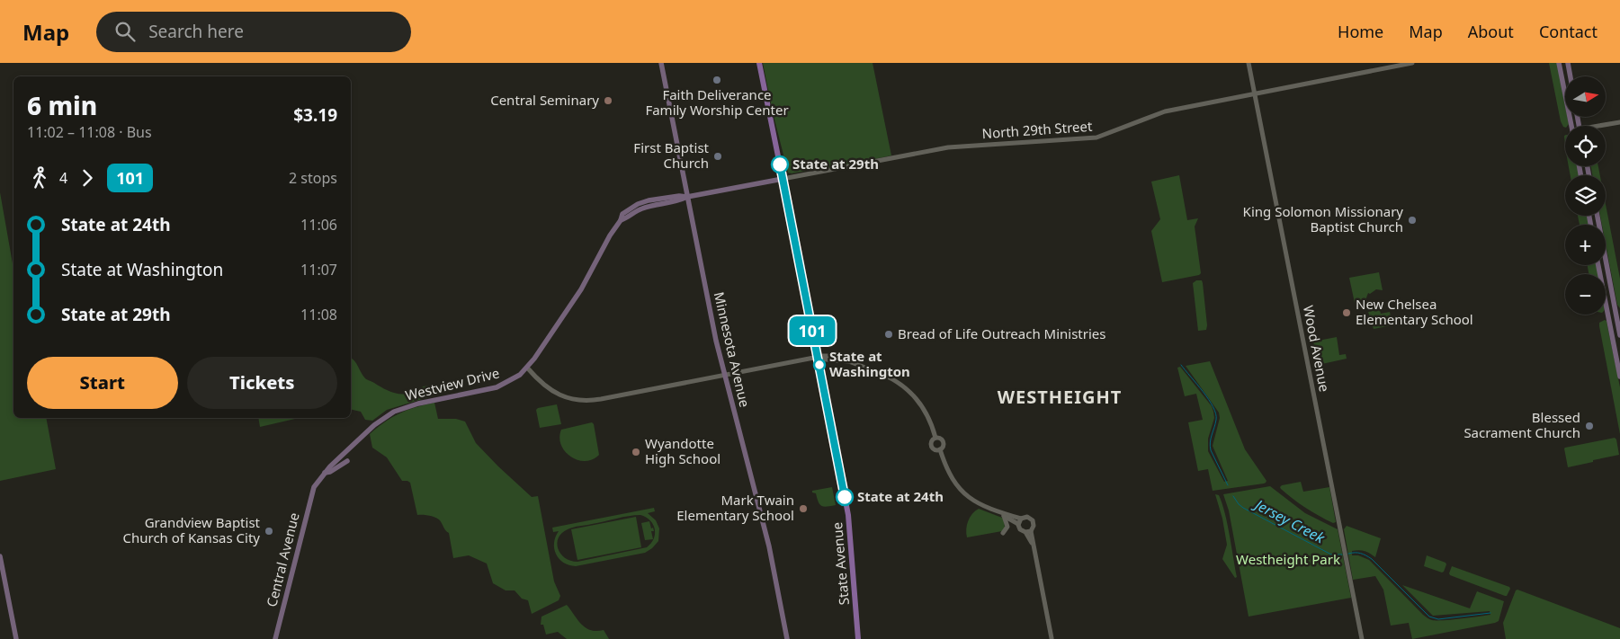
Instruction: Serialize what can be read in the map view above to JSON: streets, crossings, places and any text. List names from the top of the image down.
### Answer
{
  "streets": {
    "main road": [
      "North 29th Street",
      "Minnesota Avenue",
      "Westview Drive",
      "Central Avenue",
      "State Avenue"
    ],
    "street": ["Wood Avenue"]
  },
  "crossings": [
    ["North 29th Street", "Wood Avenue"],
    ["North 29th Street", "Minnesota Avenue"],
    ["North 29th Street", "Westview Drive"],
    ["North 29th Street", "State Avenue"],
    ["Minnesota Avenue", "Westview Drive"],
    ["Westview Drive", "Central Avenue"]
  ],
  "districts": ["WESTHEIGHT"],
  "water": ["Jersey Creek"],
  "parks": ["Westheight Park"],
  "places": [
    "Faith Deliverance Family Worship Center",
    "Central Seminary",
    "First Baptist Church",
    "State at 29th",
    "King Solomon Missionary Baptist Church",
    "New Chelsea Elementary School",
    "Bread of Life Outreach Ministries",
    "State at Washington",
    "Blessed Sacrament Church",
    "Wyandotte High School",
    "State at 24th",
    "Mark Twain Elementary School",
    "Grandview Baptist Church of Kansas City"
  ],
  "lines": ["bus line 101"],
  "north": "right",
  "page": {
    "header": "Map",
    "search": "Search here",
    "nav": [
      "Home",
      "Map",
      "About",
      "Contact"
    ],
    "on_map": "101",
    "map_buttons": ["+", "−"],
    "heading": ["6 min", "11:02 – 11:08 · Bus", "$3.19"],
    "legs": ["4", "101", "2 stops"],
    "list": [
      {
        "name": "State at 24th",
        "value": "11:06"
      },
      {
        "name": "State at Washington",
        "value": "11:07"
      },
      {
        "name": "State at 29th",
        "value": "11:08"
      }
    ],
    "buttons": ["Start", "Tickets"]
  }
}
